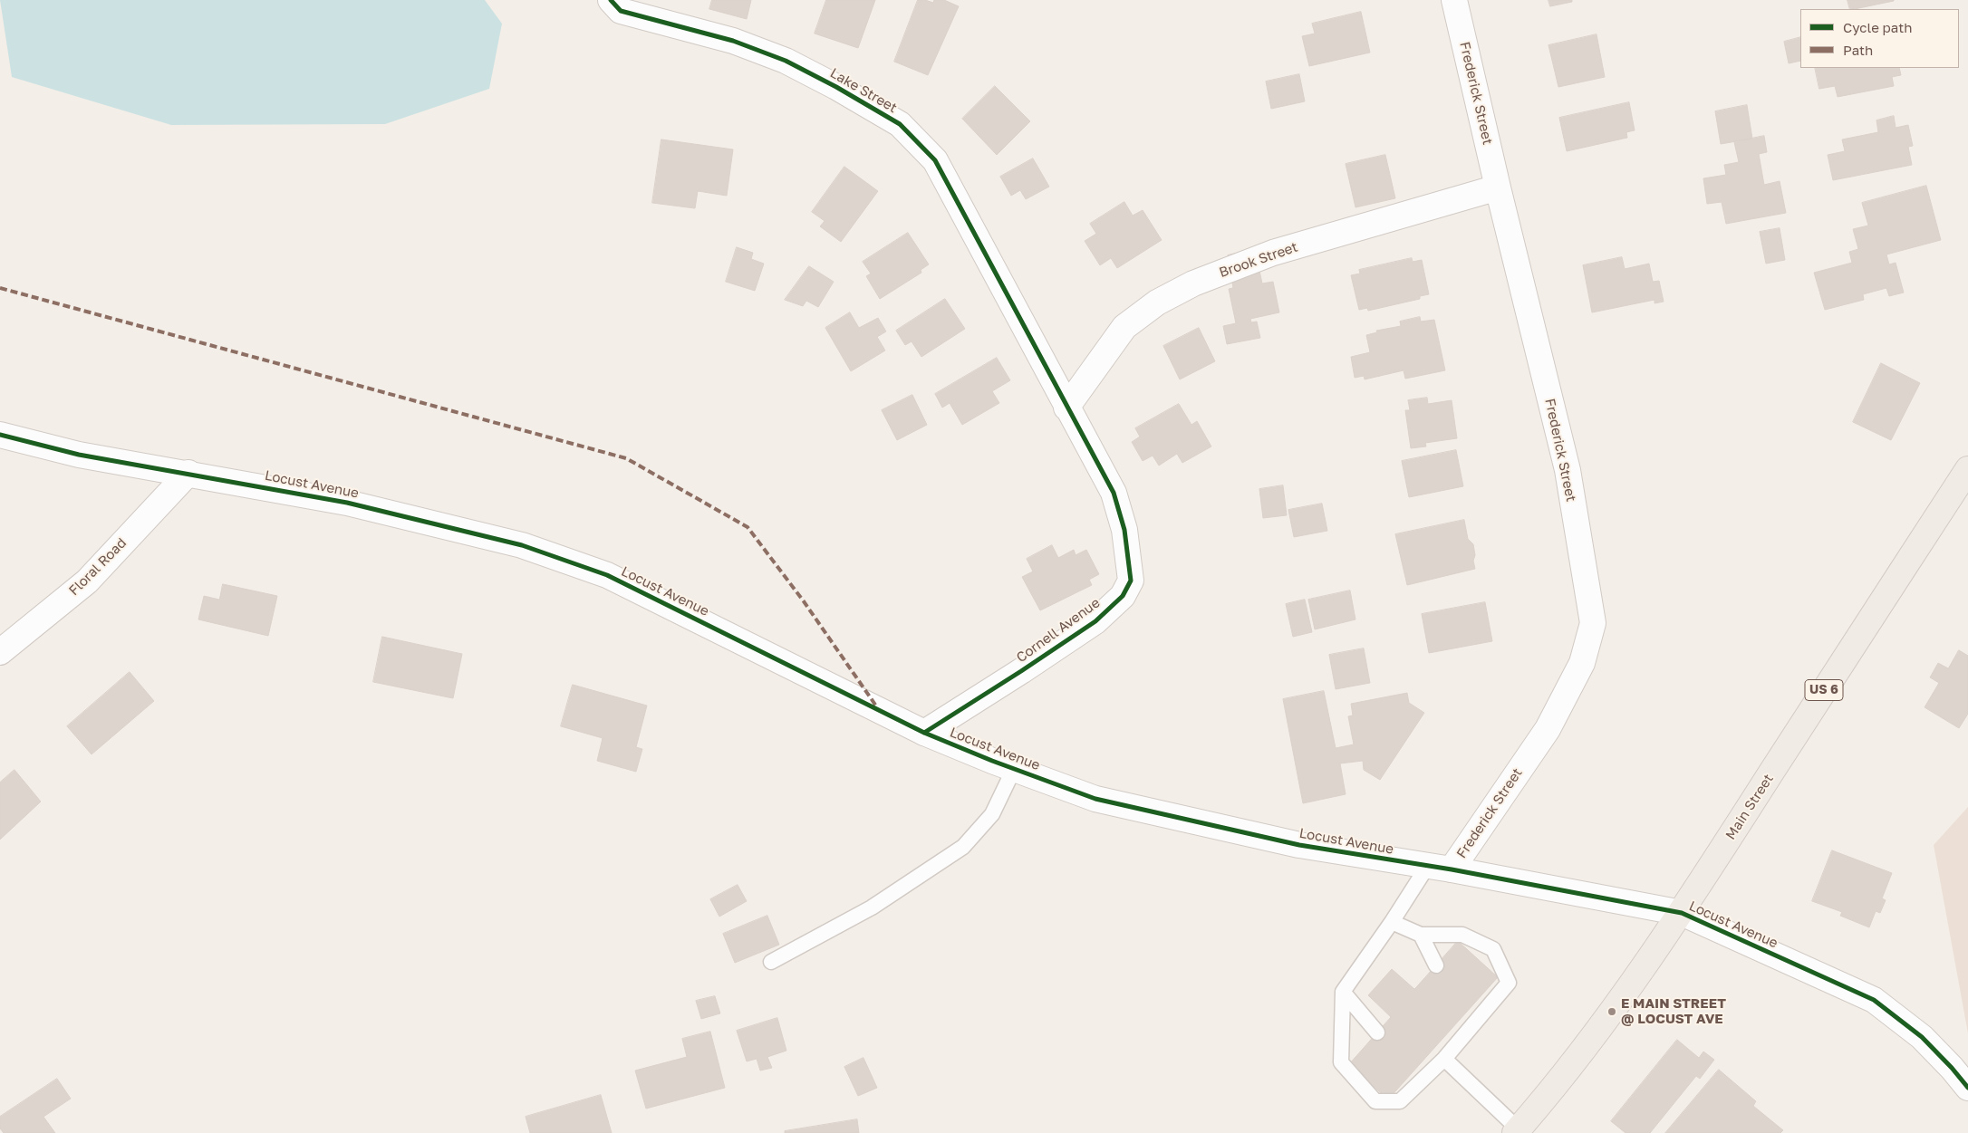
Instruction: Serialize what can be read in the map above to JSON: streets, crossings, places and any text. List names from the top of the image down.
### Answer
{
  "streets": {
    "main road": ["US 6", "Main Street"],
    "street": [
      "Lake Street",
      "Frederick Street",
      "Brook Street",
      "Locust Avenue",
      "Floral Road",
      "Cornell Avenue"
    ]
  },
  "crossings": [
    ["Lake Street", "Brook Street"],
    ["Lake Street", "Cornell Avenue"],
    ["Frederick Street", "Brook Street"],
    ["Frederick Street", "Locust Avenue"],
    ["Brook Street", "Cornell Avenue"],
    ["Locust Avenue", "Floral Road"],
    ["Locust Avenue", "Cornell Avenue"],
    ["Locust Avenue", "Main Street"]
  ],
  "places": ["E MAIN STREET @ LOCUST AVE"],
  "legend": ["Cycle path", "Path"]
}
